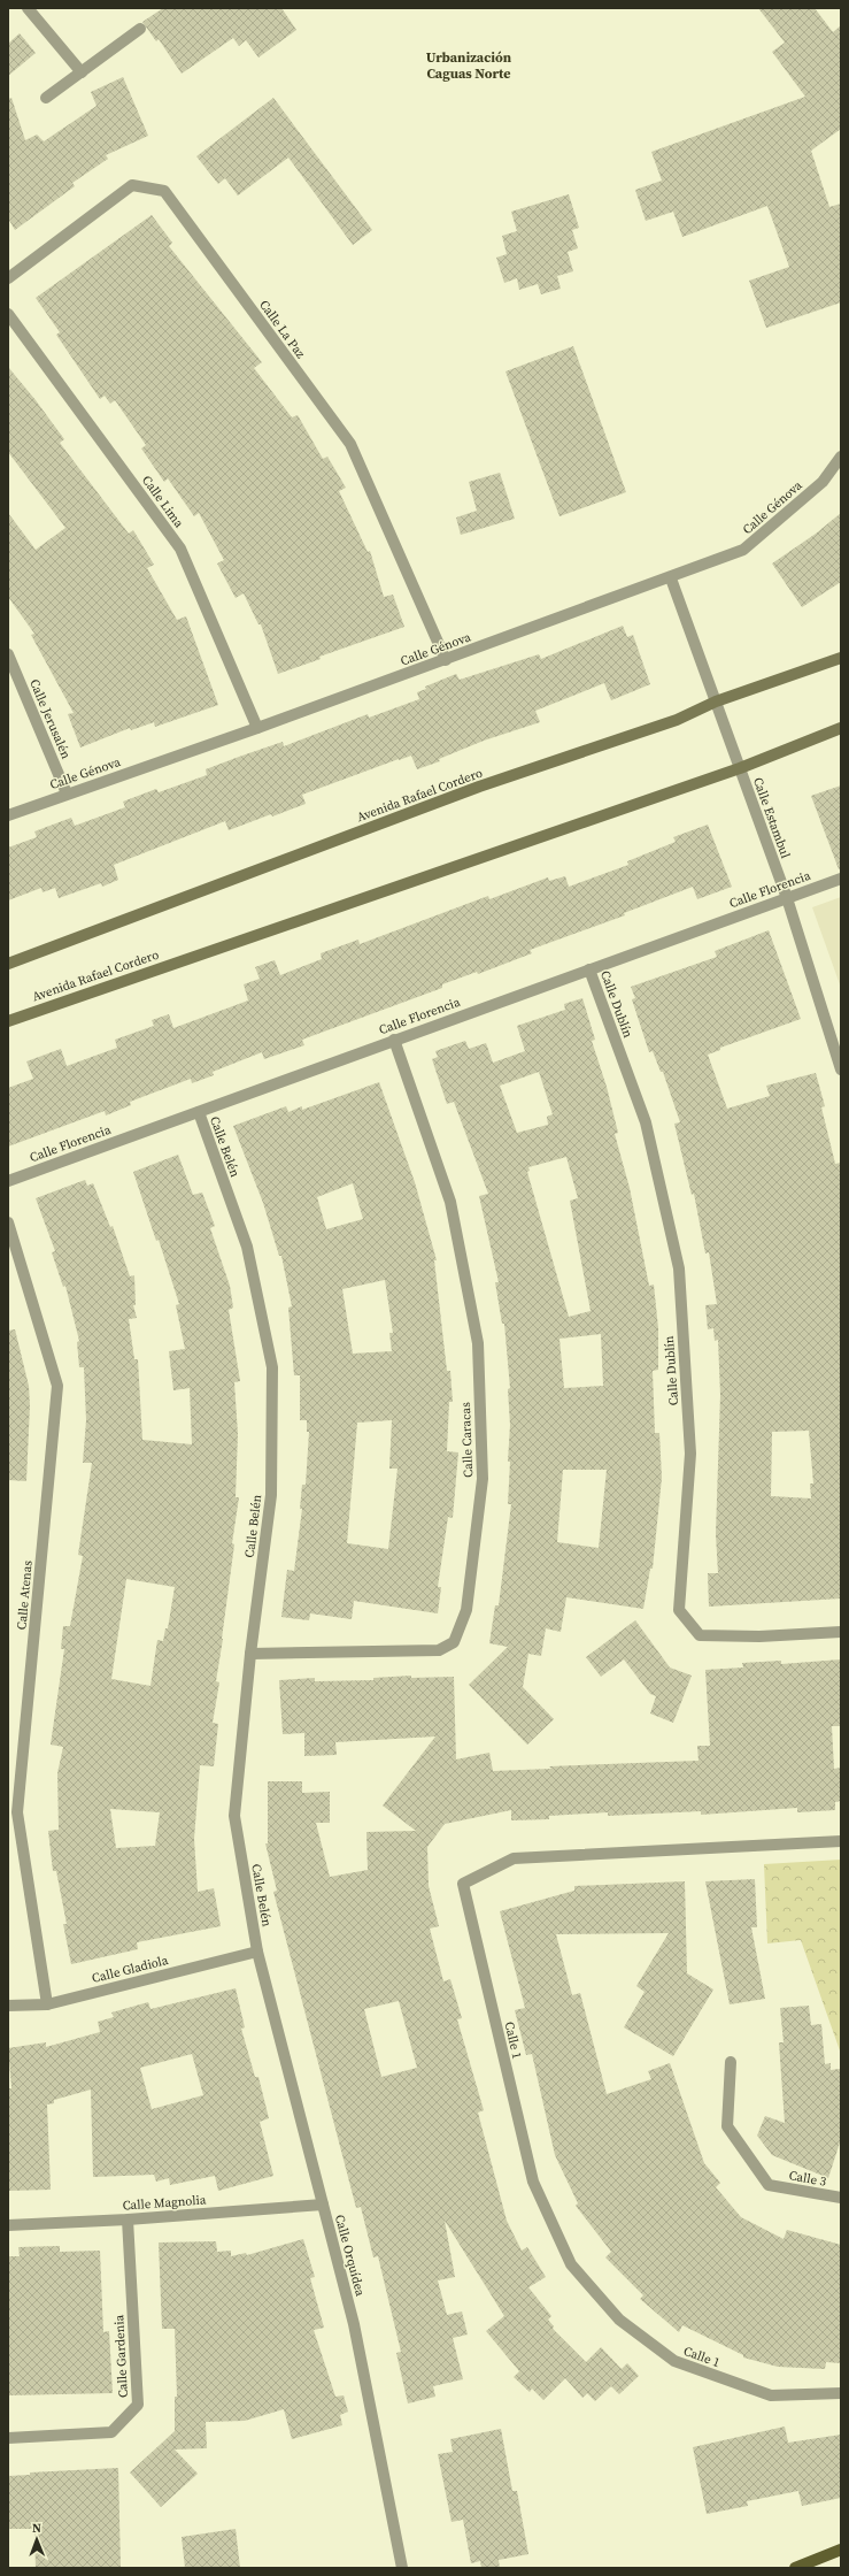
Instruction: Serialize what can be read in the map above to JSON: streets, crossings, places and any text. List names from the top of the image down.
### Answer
{
  "streets": {
    "main road": ["Avenida Rafael Cordero"],
    "street": [
      "Calle La Paz",
      "Calle Lima",
      "Calle Génova",
      "Calle Jerusalén",
      "Calle Estambul",
      "Calle Florencia",
      "Calle Dublín",
      "Calle Belén",
      "Calle Caracas",
      "Calle Atenas",
      "Calle Gladiola",
      "Calle 1",
      "Calle 3",
      "Calle Magnolia",
      "Calle Orquídea",
      "Calle Gardenia"
    ]
  },
  "crossings": [
    ["Calle La Paz", "Calle Génova"],
    ["Calle Lima", "Calle Génova"],
    ["Calle Génova", "Calle Jerusalén"],
    ["Calle Génova", "Calle Estambul"],
    ["Avenida Rafael Cordero", "Calle Estambul"],
    ["Calle Estambul", "Calle Florencia"],
    ["Calle Florencia", "Calle Dublín"],
    ["Calle Florencia", "Calle Belén"],
    ["Calle Florencia", "Calle Caracas"],
    ["Calle Belén", "Calle Caracas"],
    ["Calle Belén", "Calle Gladiola"],
    ["Calle Belén", "Calle Orquídea"],
    ["Calle Atenas", "Calle Gladiola"],
    ["Calle Gladiola", "Calle Orquídea"],
    ["Calle Magnolia", "Calle Orquídea"],
    ["Calle Magnolia", "Calle Gardenia"]
  ],
  "districts": ["Urbanización Caguas Norte"],
  "north": "top"
}
